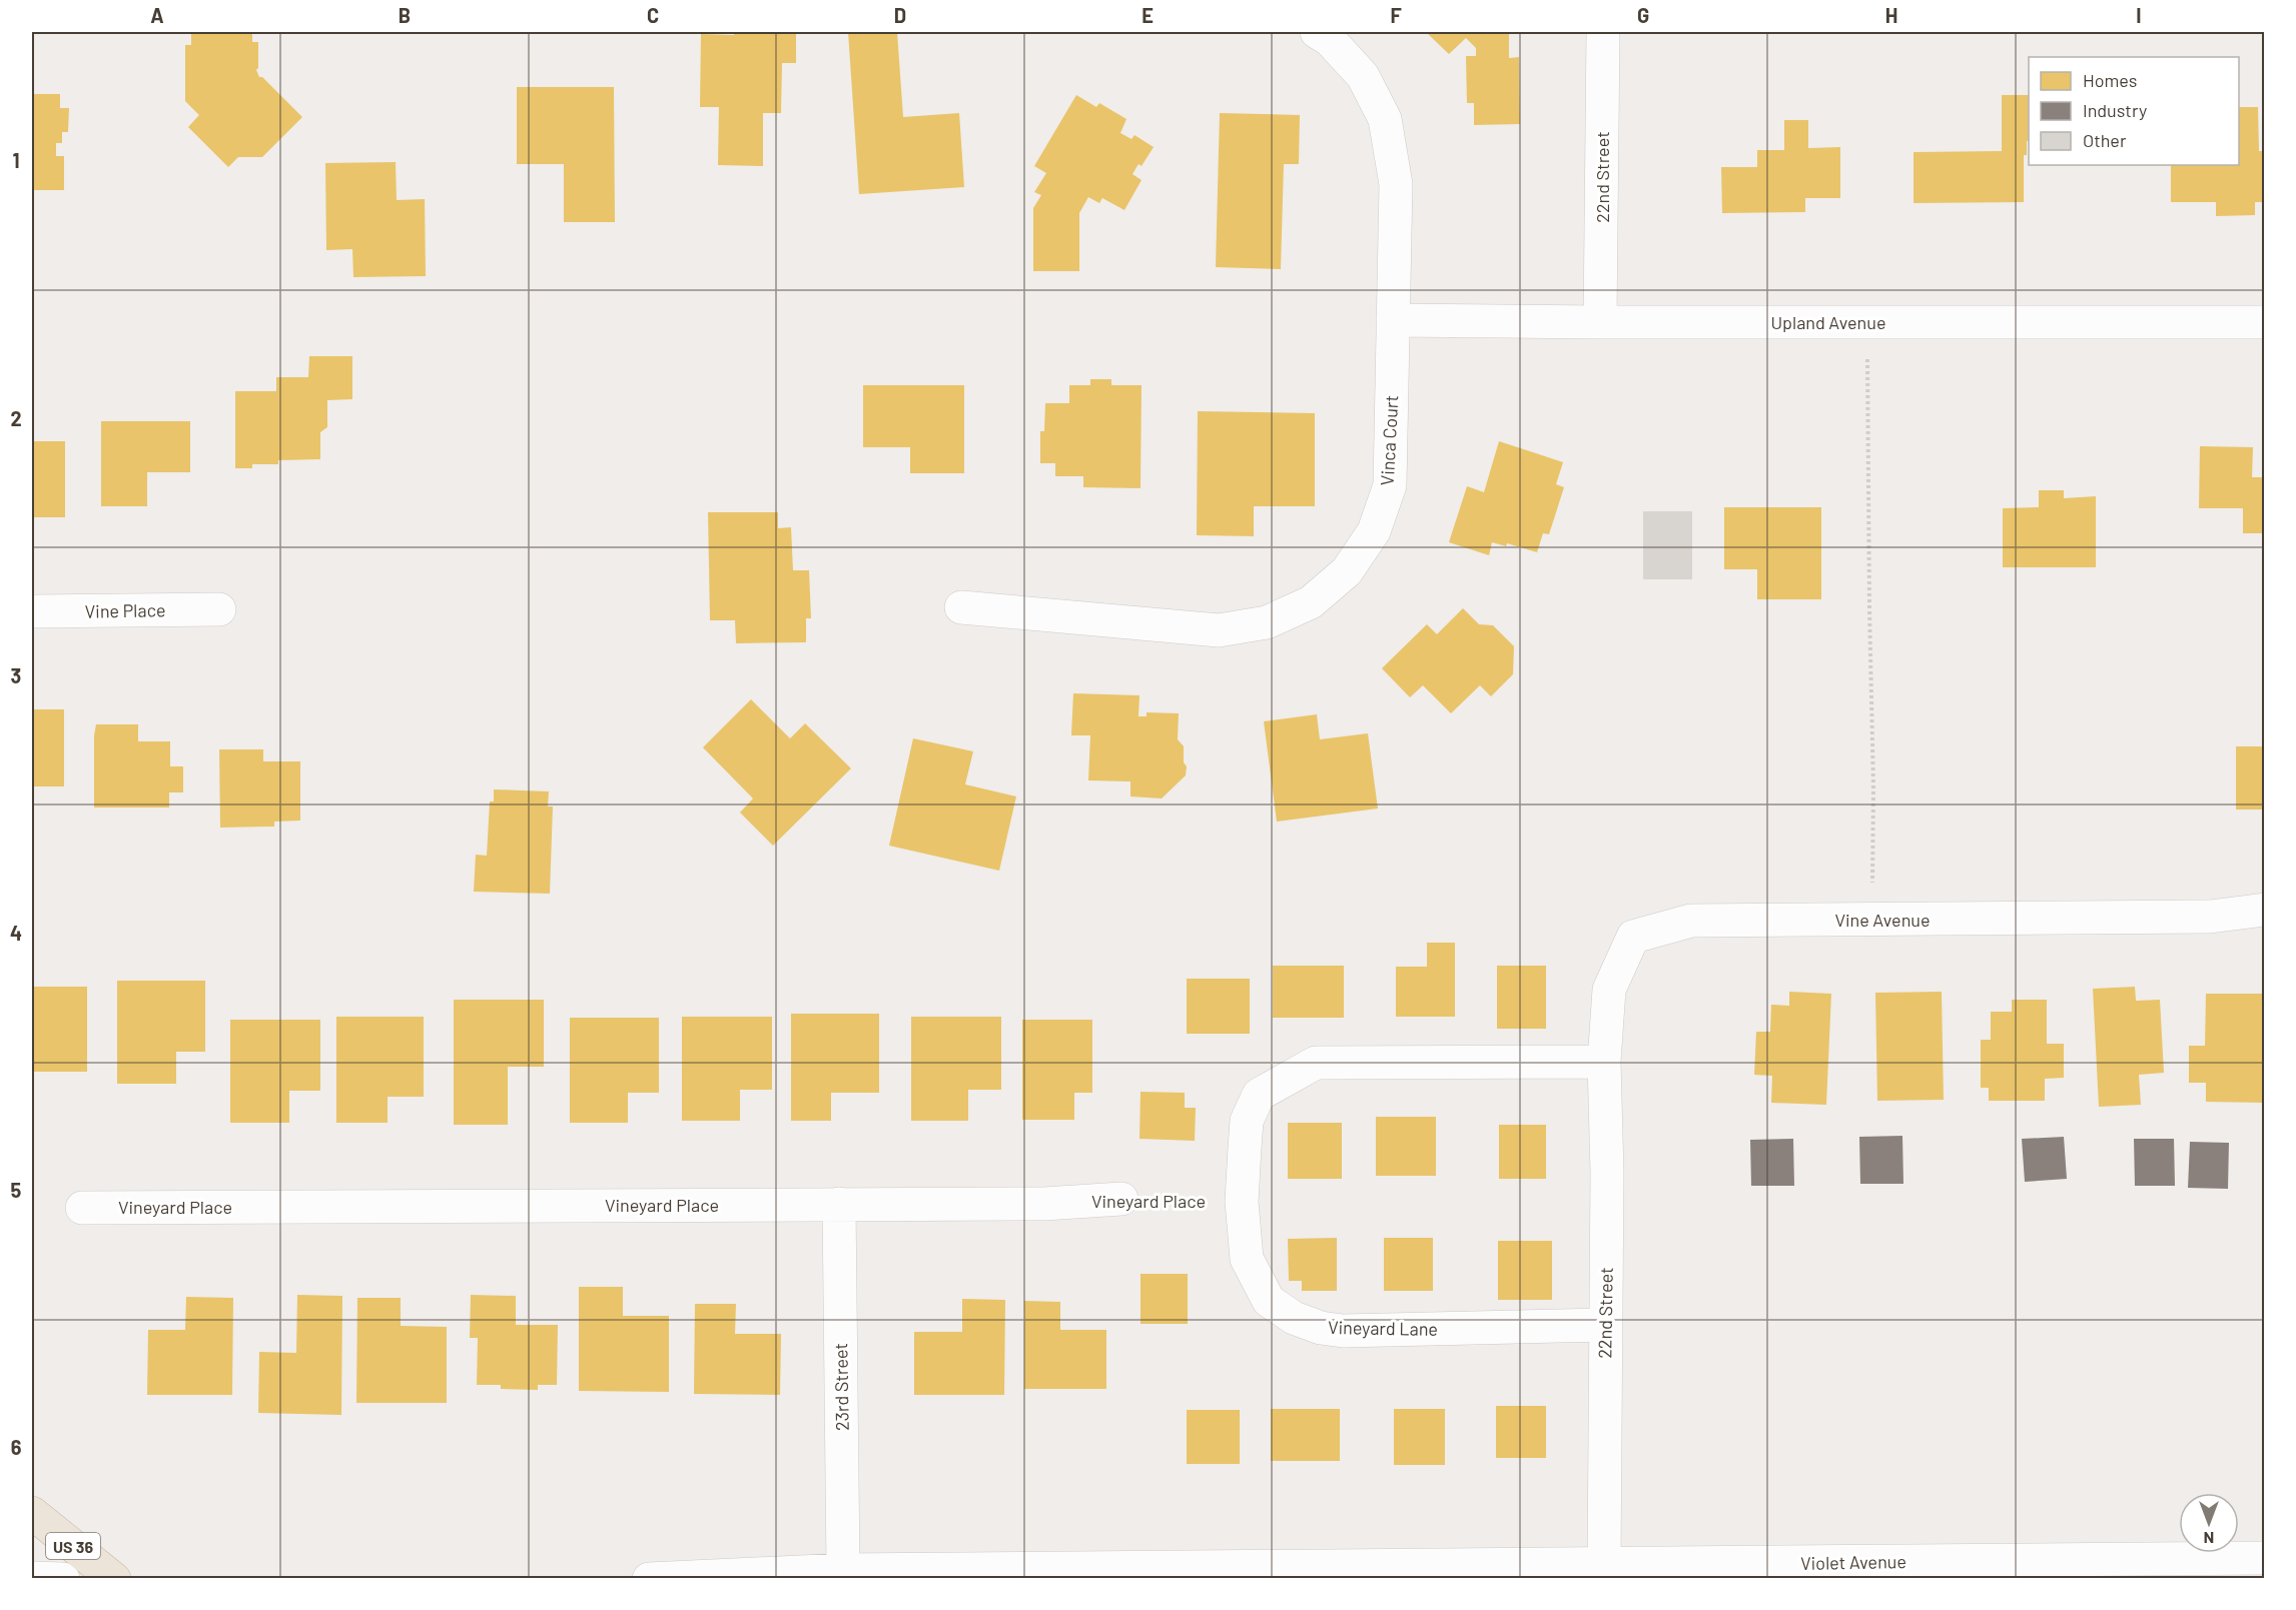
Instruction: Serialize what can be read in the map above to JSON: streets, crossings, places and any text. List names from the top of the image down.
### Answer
{
  "streets": {
    "highway": ["US 36"],
    "street": [
      "22nd Street",
      "Upland Avenue",
      "Vinca Court",
      "Vine Place",
      "Vine Avenue",
      "Vineyard Place",
      "Vineyard Lane",
      "23rd Street",
      "Violet Avenue"
    ]
  },
  "crossings": [
    ["22nd Street", "Upland Avenue"],
    ["22nd Street", "Vine Avenue"],
    ["22nd Street", "Vineyard Lane"],
    ["22nd Street", "Violet Avenue"],
    ["Upland Avenue", "Vinca Court"],
    ["Vine Avenue", "Vineyard Lane"],
    ["Vineyard Place", "Vineyard Lane"],
    ["Vineyard Place", "23rd Street"],
    ["23rd Street", "Violet Avenue"]
  ],
  "legend": ["Homes", "Industry", "Other"],
  "north": "bottom",
  "grid": {
    "columns": [
      "A",
      "B",
      "C",
      "D",
      "E",
      "F",
      "G",
      "H",
      "I"
    ],
    "rows": [
      "1",
      "2",
      "3",
      "4",
      "5",
      "6"
    ]
  }
}
